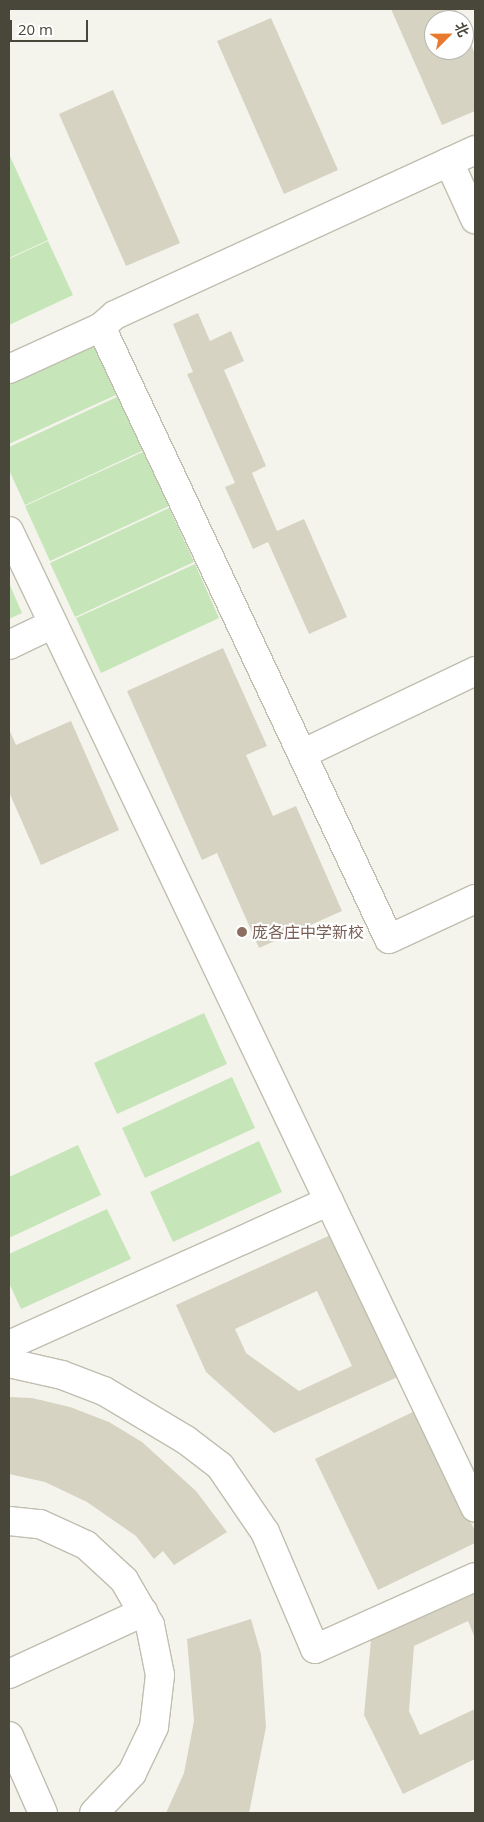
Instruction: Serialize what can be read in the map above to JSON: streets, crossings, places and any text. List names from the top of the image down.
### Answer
{
  "places": ["庞各庄中学新校"],
  "scale_bar": "20 m",
  "north": "top right"
}
